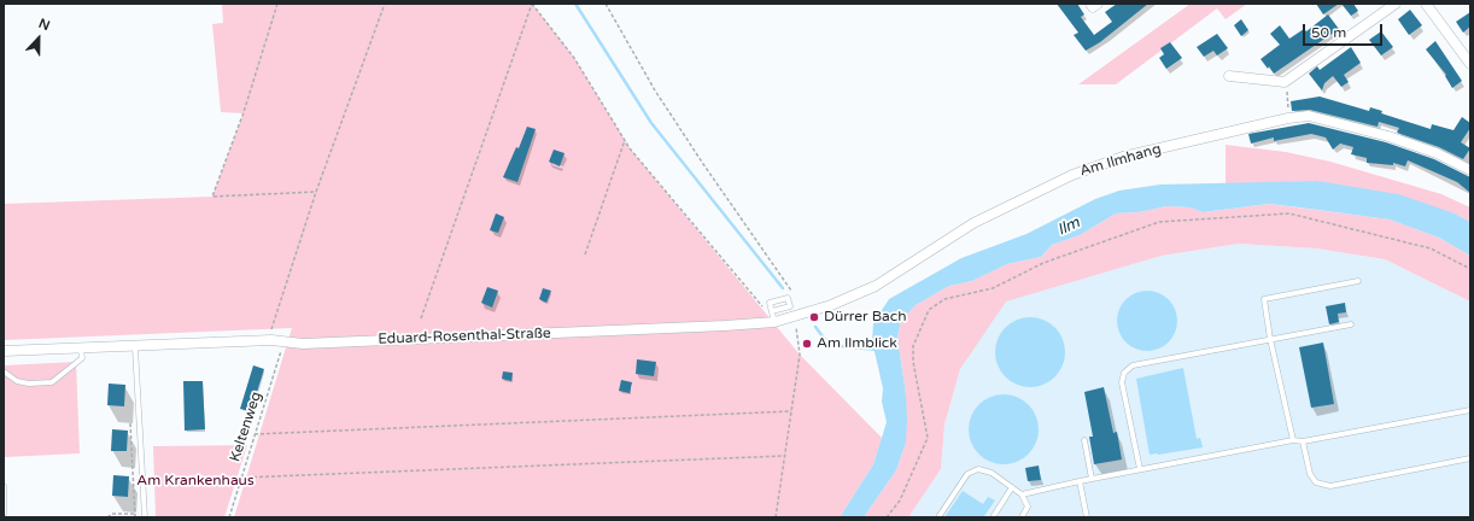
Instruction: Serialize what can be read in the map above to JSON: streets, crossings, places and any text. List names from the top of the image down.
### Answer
{
  "streets": {
    "street": ["Am Ilmhang", "Eduard-Rosenthal-Straße"],
    "path": ["Keltenweg"]
  },
  "crossings": [
    ["Am Ilmhang", "Eduard-Rosenthal-Straße"],
    ["Eduard-Rosenthal-Straße", "Keltenweg"]
  ],
  "water": ["Ilm"],
  "parks": ["Am Krankenhaus"],
  "places": ["Dürrer Bach", "Am Ilmblick"],
  "scale_bar": "50 m",
  "north": "top"
}
